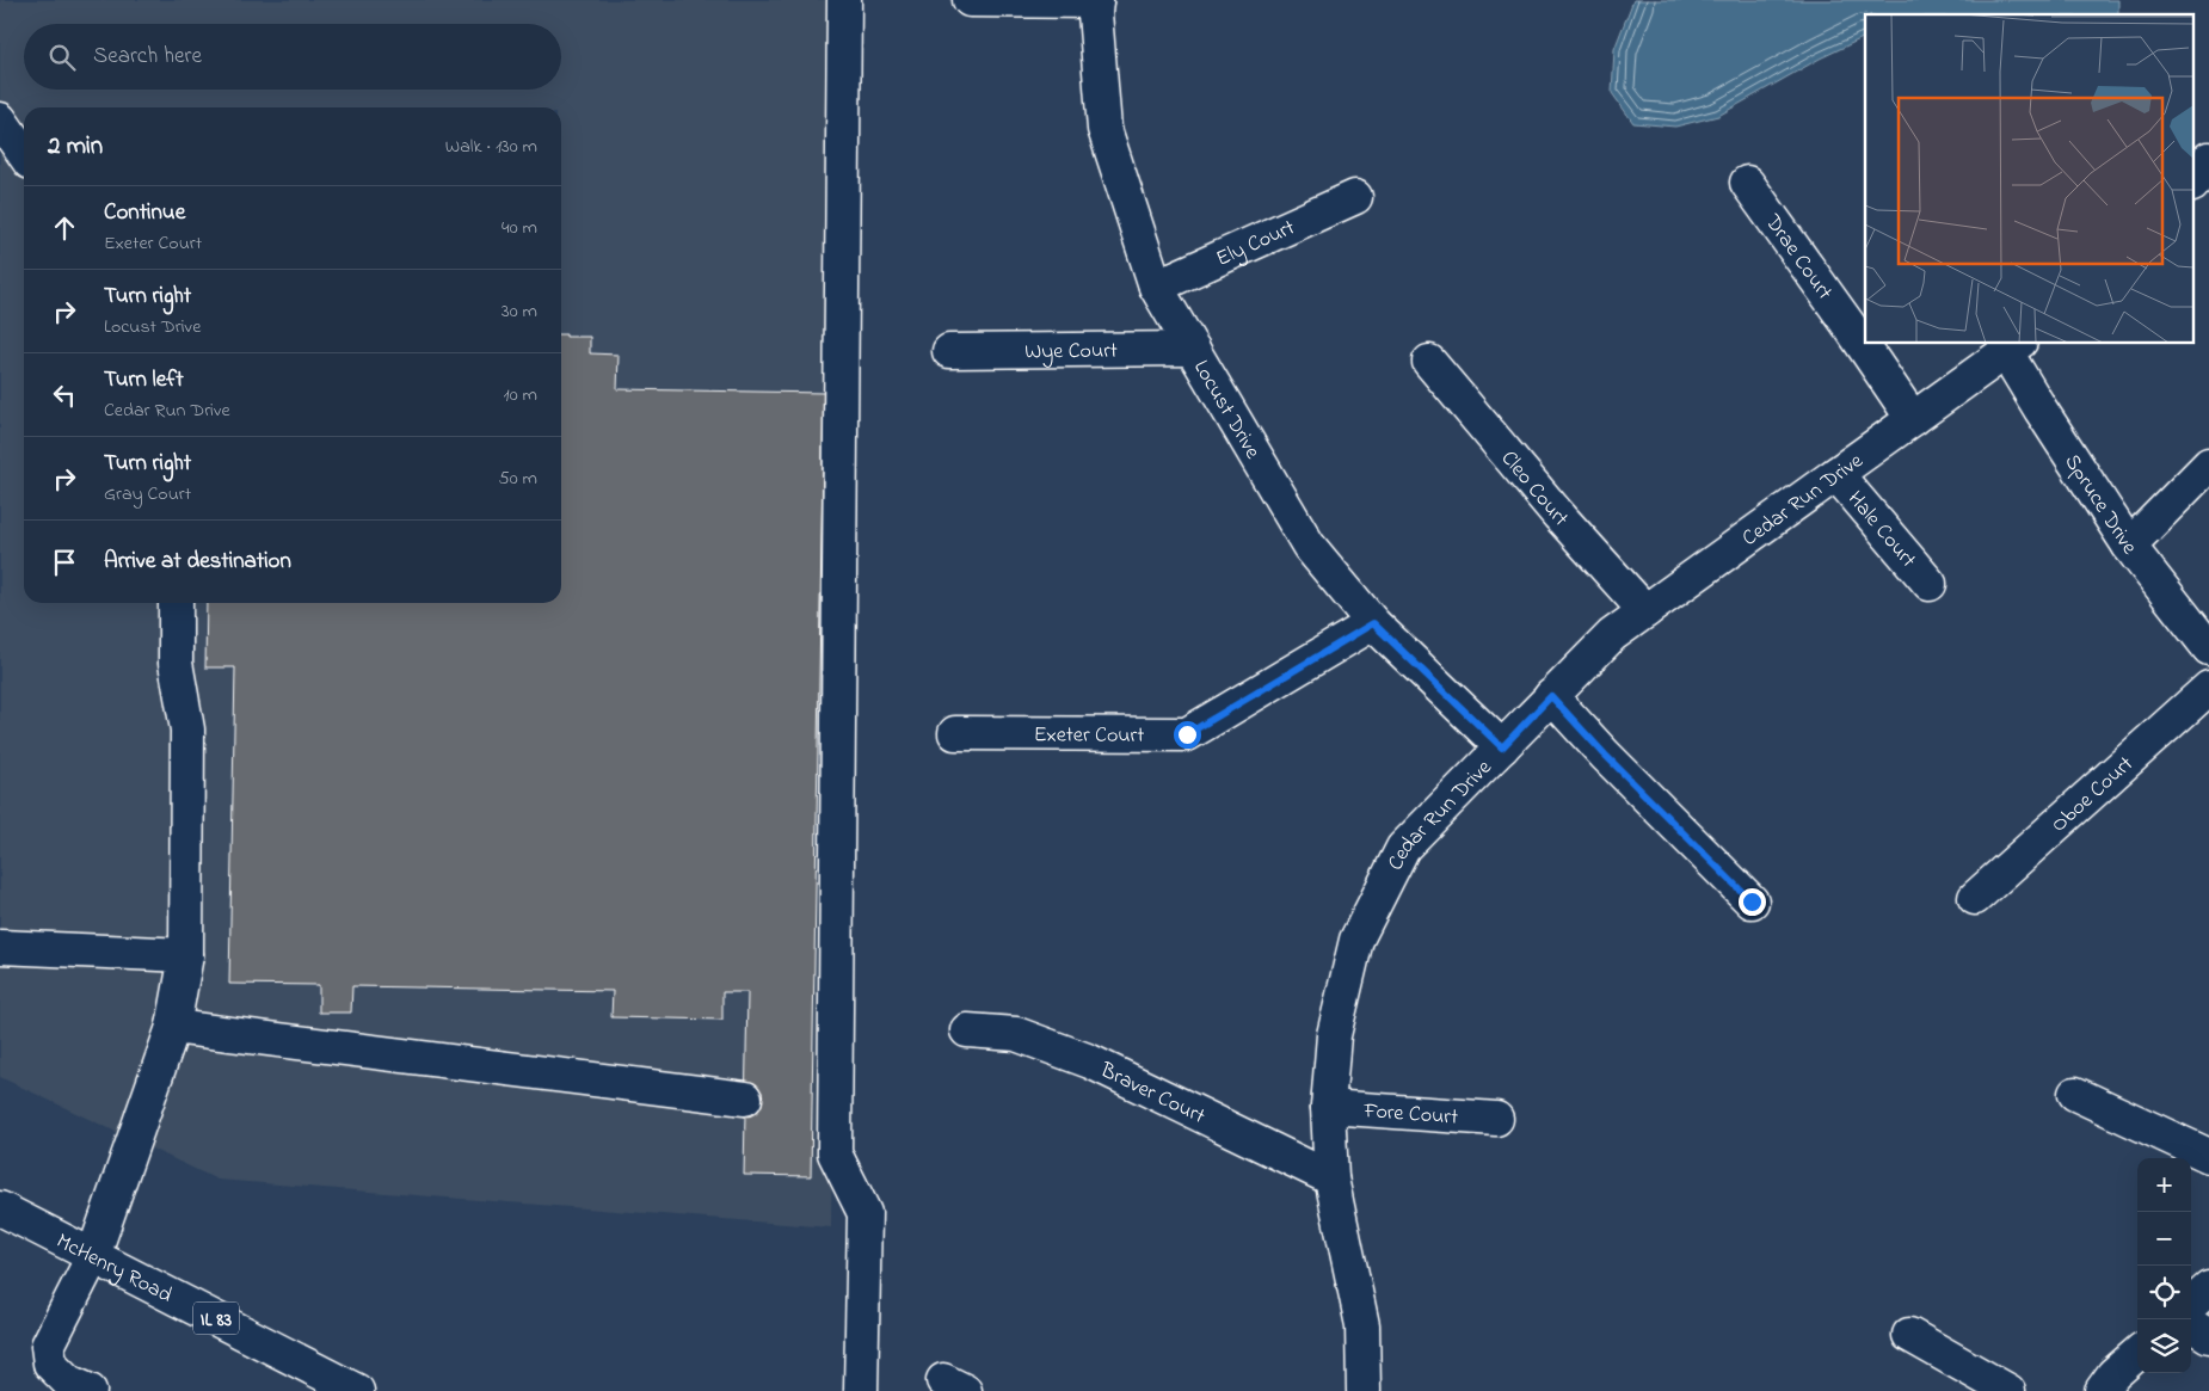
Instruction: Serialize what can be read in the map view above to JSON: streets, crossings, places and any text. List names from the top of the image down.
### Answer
{
  "streets": {
    "street": [
      "Ely Court",
      "Drae Court",
      "Wye Court",
      "Locust Drive",
      "Cleo Court",
      "Cedar Run Drive",
      "Spruce Drive",
      "Hale Court",
      "Exeter Court",
      "Oboe Court",
      "Braver Court",
      "Fore Court",
      "McHenry Road",
      "IL 83"
    ]
  },
  "crossings": [
    ["Ely Court", "Locust Drive"],
    ["Drae Court", "Cedar Run Drive"],
    ["Wye Court", "Locust Drive"],
    ["Locust Drive", "Cedar Run Drive"],
    ["Locust Drive", "Exeter Court"],
    ["Cleo Court", "Cedar Run Drive"],
    ["Cedar Run Drive", "Spruce Drive"],
    ["Cedar Run Drive", "Hale Court"],
    ["Cedar Run Drive", "Braver Court"],
    ["Cedar Run Drive", "Fore Court"]
  ],
  "page": {
    "search": "Search here",
    "heading": ["2 min", "Walk · 130 m"],
    "list": [
      ["Continue", "Exeter Court", "40 m"],
      ["Turn right", "Locust Drive", "30 m"],
      ["Turn left", "Cedar Run Drive", "10 m"],
      ["Turn right", "Gray Court", "50 m"],
      "Arrive at destination"
    ],
    "map_buttons": ["+", "−"]
  }
}
